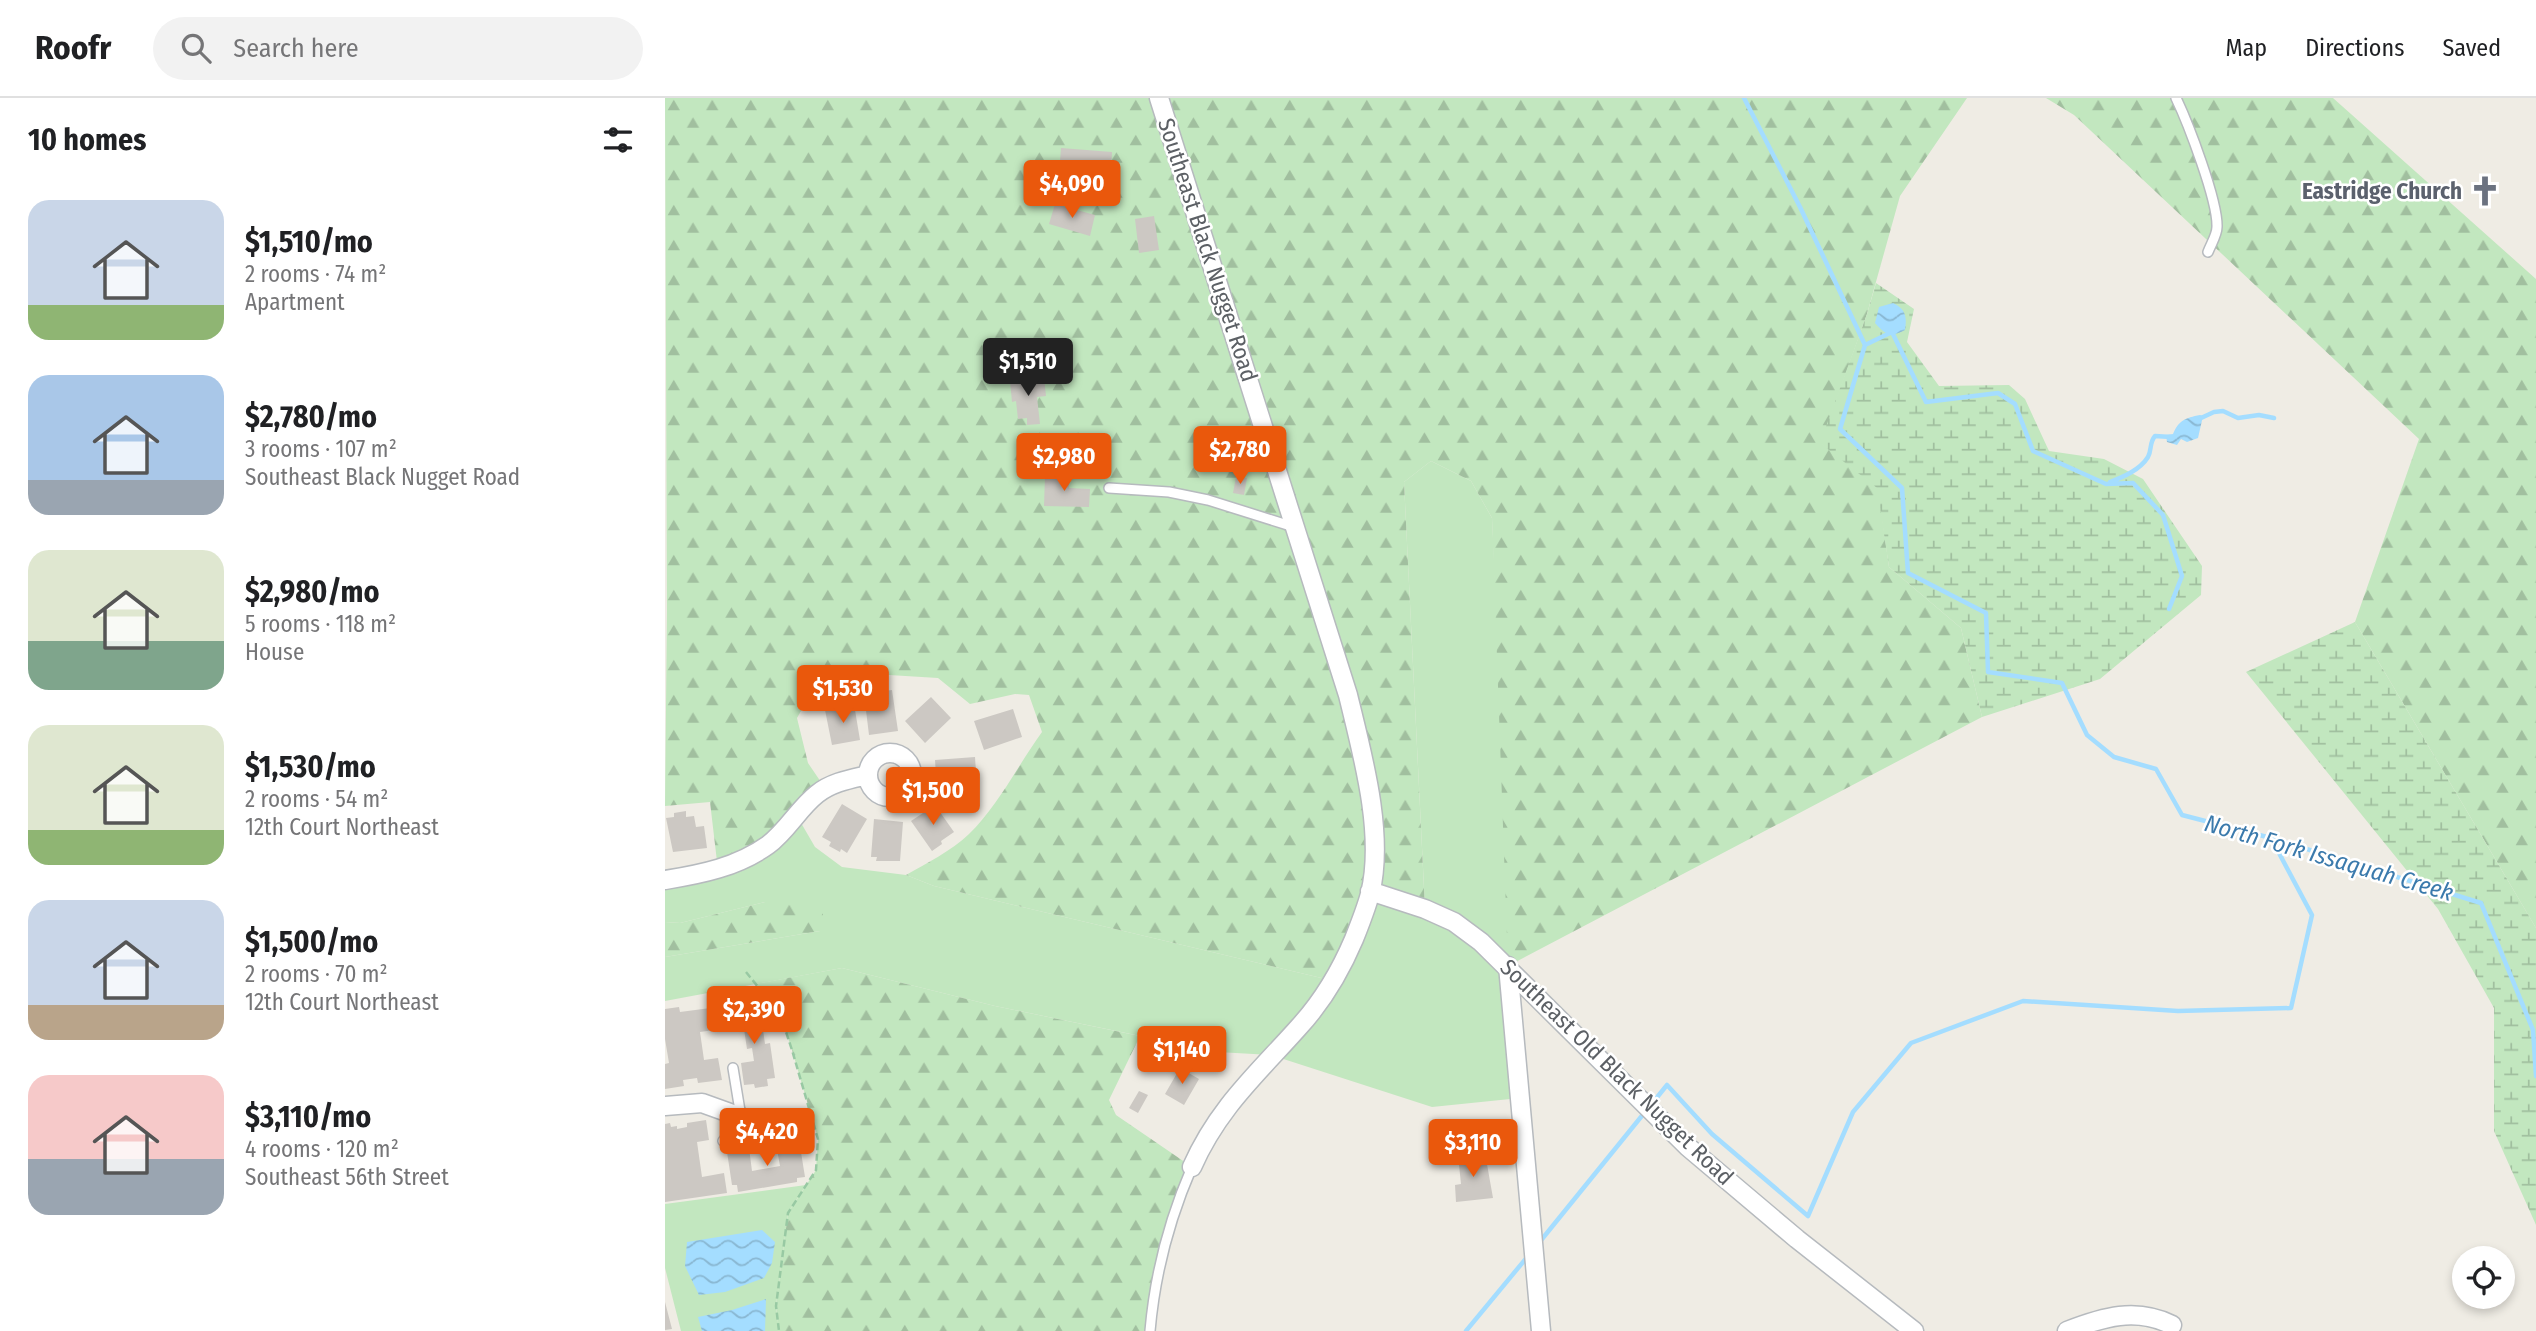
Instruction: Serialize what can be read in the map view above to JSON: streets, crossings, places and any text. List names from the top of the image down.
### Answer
{
  "streets": {
    "street": ["Southeast Black Nugget Road", "Southeast Old Black Nugget Road"]
  },
  "crossings": [
    ["Southeast Black Nugget Road", "Southeast Old Black Nugget Road"]
  ],
  "water": ["North Fork Issaquah Creek"],
  "places": {
    "church": ["Eastridge Church"]
  },
  "page": {
    "header": "Roofr",
    "search": "Search here",
    "nav": ["Map", "Directions", "Saved"],
    "heading": "10 homes",
    "price": [
      "$4,090",
      "$1,510",
      "$2,780",
      "$2,980",
      "$1,530",
      "$1,500",
      "$2,390",
      "$1,140",
      "$4,420",
      "$3,110"
    ],
    "list": [
      {
        "name": "$1,510/mo",
        "note": "2 rooms · 74 m² · Apartment"
      },
      {
        "name": "$2,780/mo",
        "note": "3 rooms · 107 m² · Southeast Black Nugget Road"
      },
      {
        "name": "$2,980/mo",
        "note": "5 rooms · 118 m² · House"
      },
      {
        "name": "$1,530/mo",
        "note": "2 rooms · 54 m² · 12th Court Northeast"
      },
      {
        "name": "$1,500/mo",
        "note": "2 rooms · 70 m² · 12th Court Northeast"
      },
      {
        "name": "$3,110/mo",
        "note": "4 rooms · 120 m² · Southeast 56th Street"
      }
    ]
  }
}
